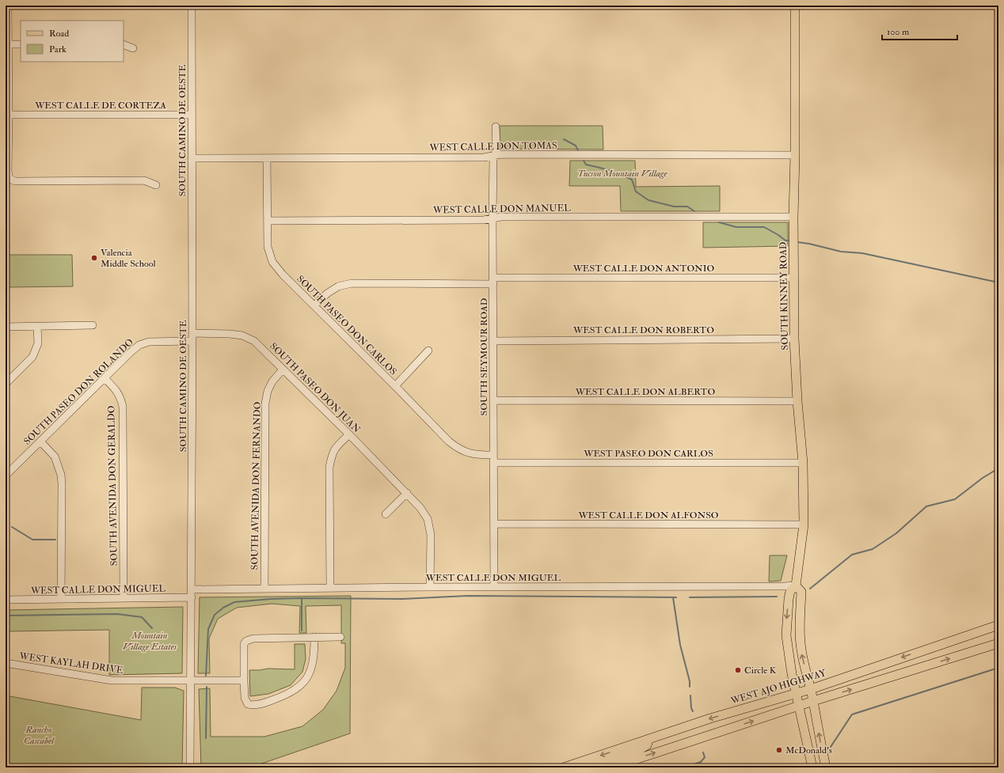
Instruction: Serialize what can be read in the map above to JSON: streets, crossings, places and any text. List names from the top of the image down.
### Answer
{
  "streets": {
    "main road": ["SOUTH KINNEY ROAD", "WEST AJO HIGHWAY"],
    "street": [
      "WEST CALLE DE CORTEZA",
      "SOUTH CAMINO DE OESTE",
      "WEST CALLE DON TOMAS",
      "WEST CALLE DON MANUEL",
      "WEST CALLE DON ANTONIO",
      "SOUTH PASEO DON CARLOS",
      "WEST CALLE DON ROBERTO",
      "SOUTH SEYMOUR ROAD",
      "SOUTH PASEO DON JUAN",
      "SOUTH PASEO DON ROLANDO",
      "WEST CALLE DON ALBERTO",
      "WEST PASEO DON CARLOS",
      "SOUTH AVENIDA DON GERALDO",
      "SOUTH AVENIDA DON FERNANDO",
      "WEST CALLE DON ALFONSO",
      "WEST CALLE DON MIGUEL",
      "WEST KAYLAH DRIVE"
    ]
  },
  "crossings": [
    ["WEST CALLE DE CORTEZA", "SOUTH CAMINO DE OESTE"],
    ["SOUTH CAMINO DE OESTE", "WEST CALLE DON TOMAS"],
    ["SOUTH CAMINO DE OESTE", "SOUTH PASEO DON JUAN"],
    ["SOUTH CAMINO DE OESTE", "SOUTH PASEO DON ROLANDO"],
    ["SOUTH CAMINO DE OESTE", "WEST CALLE DON MIGUEL"],
    ["SOUTH CAMINO DE OESTE", "WEST KAYLAH DRIVE"],
    ["WEST CALLE DON TOMAS", "SOUTH KINNEY ROAD"],
    ["WEST CALLE DON TOMAS", "SOUTH PASEO DON CARLOS"],
    ["WEST CALLE DON TOMAS", "SOUTH SEYMOUR ROAD"],
    ["WEST CALLE DON MANUEL", "SOUTH KINNEY ROAD"],
    ["WEST CALLE DON MANUEL", "SOUTH PASEO DON CARLOS"],
    ["WEST CALLE DON MANUEL", "SOUTH SEYMOUR ROAD"],
    ["WEST CALLE DON ANTONIO", "SOUTH KINNEY ROAD"],
    ["WEST CALLE DON ANTONIO", "SOUTH PASEO DON CARLOS"],
    ["WEST CALLE DON ANTONIO", "SOUTH SEYMOUR ROAD"],
    ["SOUTH KINNEY ROAD", "WEST CALLE DON ROBERTO"],
    ["SOUTH KINNEY ROAD", "WEST CALLE DON ALBERTO"],
    ["SOUTH KINNEY ROAD", "WEST PASEO DON CARLOS"],
    ["SOUTH KINNEY ROAD", "WEST CALLE DON ALFONSO"],
    ["SOUTH KINNEY ROAD", "WEST CALLE DON MIGUEL"],
    ["SOUTH KINNEY ROAD", "WEST AJO HIGHWAY"],
    ["SOUTH PASEO DON CARLOS", "SOUTH SEYMOUR ROAD"],
    ["WEST CALLE DON ROBERTO", "SOUTH SEYMOUR ROAD"],
    ["SOUTH SEYMOUR ROAD", "WEST CALLE DON ALBERTO"],
    ["SOUTH SEYMOUR ROAD", "WEST PASEO DON CARLOS"],
    ["SOUTH SEYMOUR ROAD", "WEST CALLE DON ALFONSO"],
    ["SOUTH SEYMOUR ROAD", "WEST CALLE DON MIGUEL"],
    ["SOUTH PASEO DON JUAN", "SOUTH AVENIDA DON FERNANDO"],
    ["SOUTH PASEO DON JUAN", "WEST CALLE DON MIGUEL"],
    ["SOUTH PASEO DON ROLANDO", "SOUTH AVENIDA DON GERALDO"],
    ["SOUTH AVENIDA DON GERALDO", "WEST CALLE DON MIGUEL"],
    ["SOUTH AVENIDA DON FERNANDO", "WEST CALLE DON MIGUEL"]
  ],
  "parks": ["Tucson Mountain Village", "Mountain Village Estates", "Rancho Cascabel"],
  "places": ["Valencia Middle School", "Circle K", "McDonald's"],
  "legend": ["Road", "Park"],
  "scale_bar": "100 m"
}
